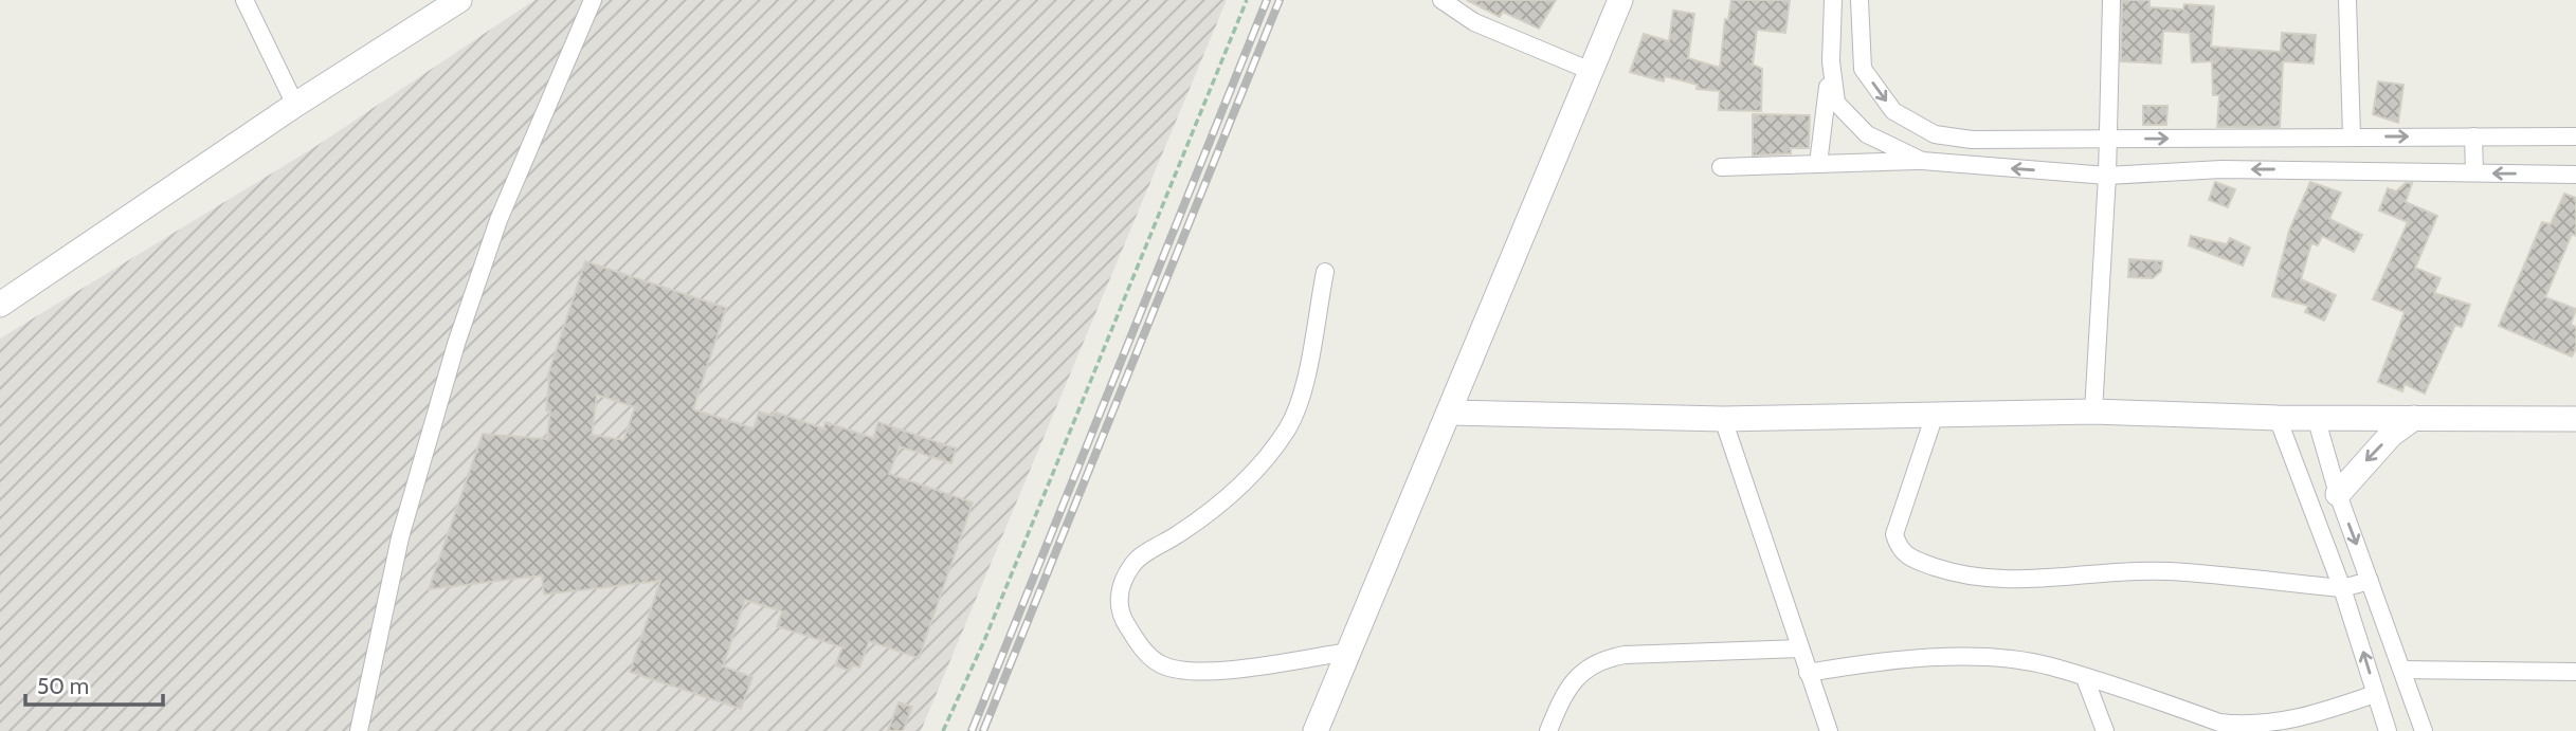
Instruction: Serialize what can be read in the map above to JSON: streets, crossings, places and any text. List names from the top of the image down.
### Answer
{
  "scale_bar": "50 m"
}
